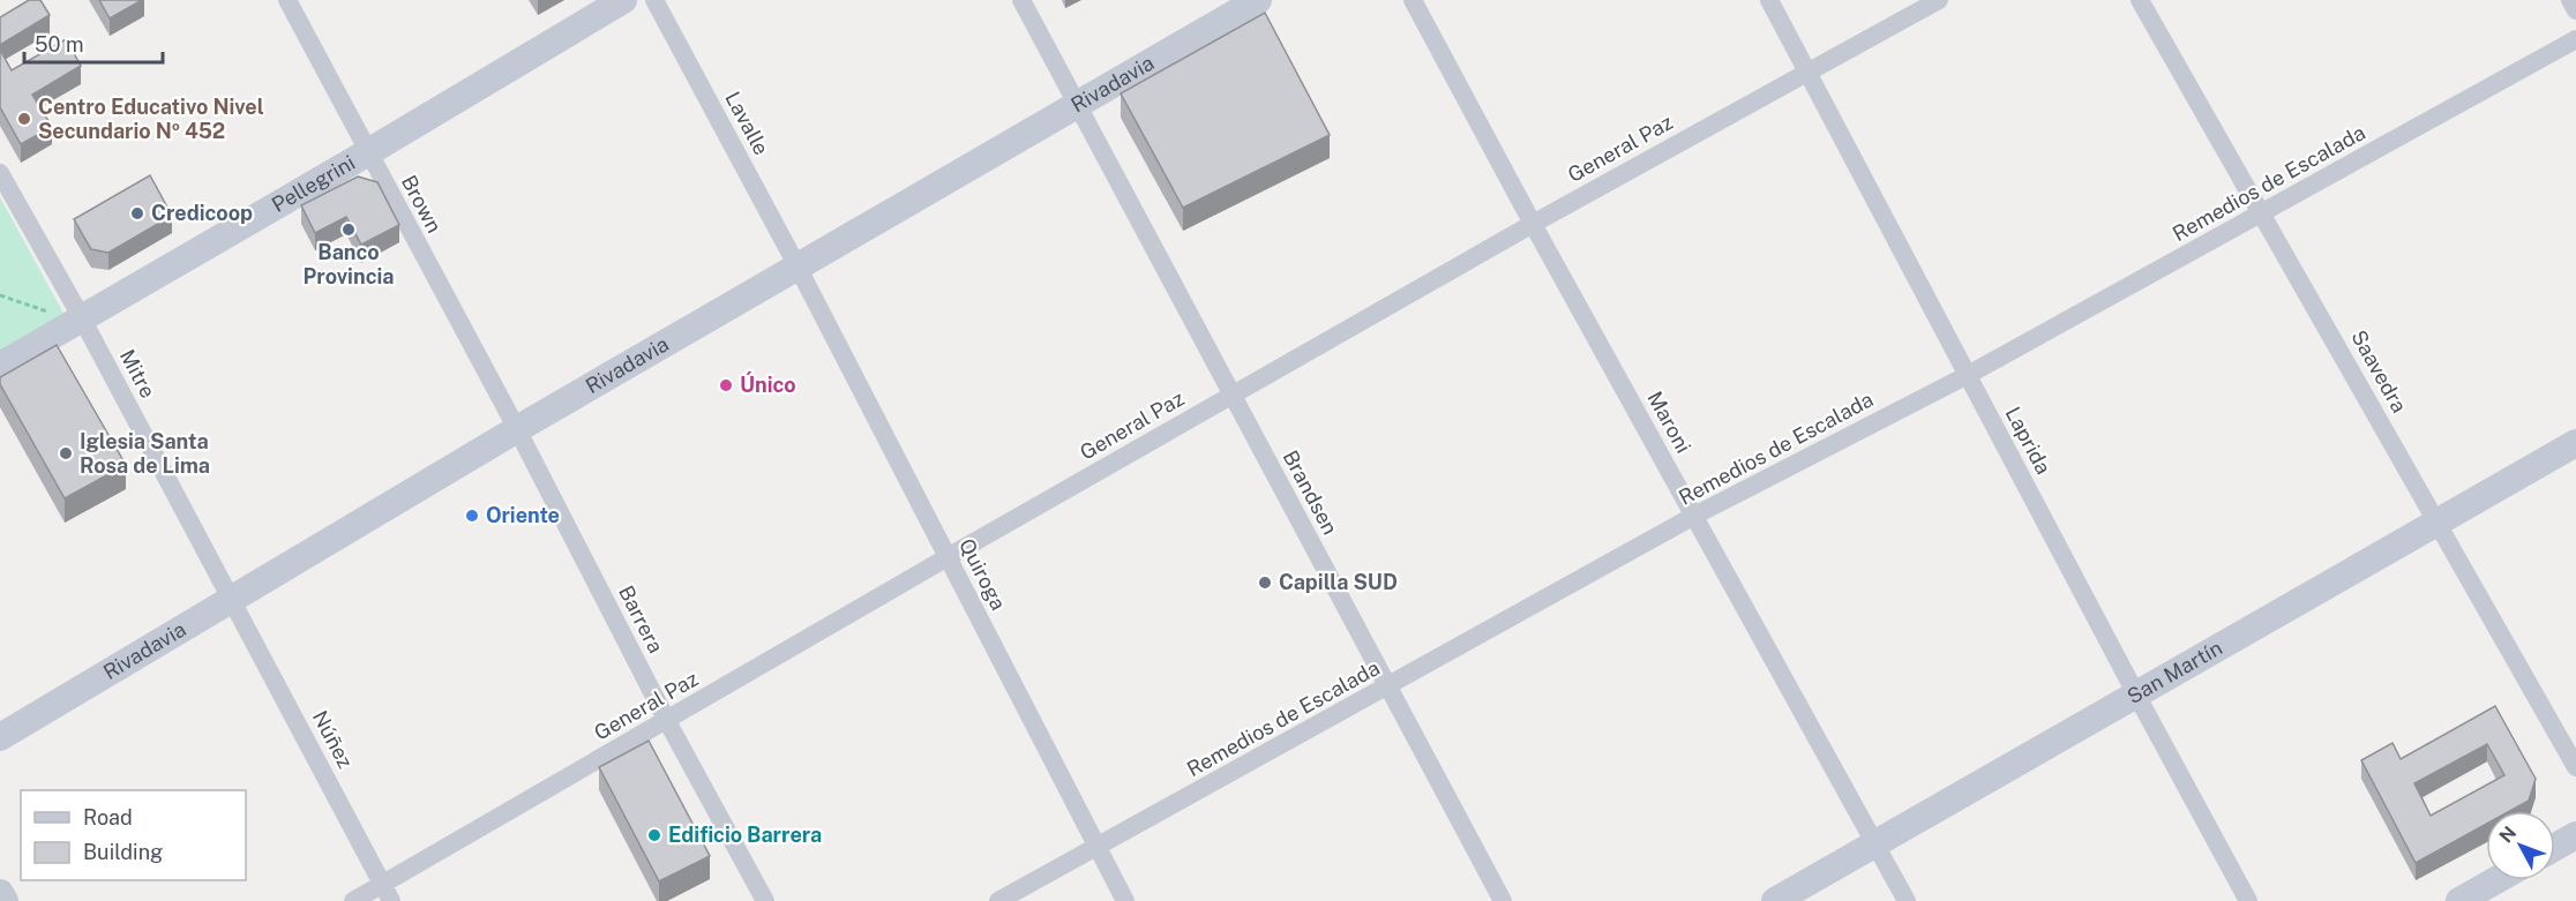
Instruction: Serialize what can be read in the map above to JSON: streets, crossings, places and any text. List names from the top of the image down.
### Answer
{
  "streets": {
    "main road": ["Rivadavia", "Pellegrini", "San Martín"],
    "street": [
      "Lavalle",
      "General Paz",
      "Remedios de Escalada",
      "Brown",
      "Saavedra",
      "Mitre",
      "Maroni",
      "Laprida",
      "Brandsen",
      "Quiroga",
      "Barrera",
      "Núñez"
    ]
  },
  "crossings": [
    ["Rivadavia", "Lavalle"],
    ["Rivadavia", "Brown"],
    ["Rivadavia", "Mitre"],
    ["Rivadavia", "Brandsen"],
    ["Rivadavia", "Quiroga"],
    ["Rivadavia", "Barrera"],
    ["Rivadavia", "Núñez"],
    ["Lavalle", "Quiroga"],
    ["General Paz", "Maroni"],
    ["General Paz", "Laprida"],
    ["General Paz", "Brandsen"],
    ["General Paz", "Quiroga"],
    ["General Paz", "Barrera"],
    ["General Paz", "Núñez"],
    ["Remedios de Escalada", "Saavedra"],
    ["Remedios de Escalada", "Maroni"],
    ["Remedios de Escalada", "Laprida"],
    ["Remedios de Escalada", "Brandsen"],
    ["Remedios de Escalada", "Quiroga"],
    ["Pellegrini", "Brown"],
    ["Pellegrini", "Mitre"],
    ["Brown", "Barrera"],
    ["Saavedra", "San Martín"],
    ["Mitre", "Núñez"],
    ["Maroni", "San Martín"],
    ["Laprida", "San Martín"]
  ],
  "places": [
    "Centro Educativo Nivel Secundario Nº 452",
    "Credicoop",
    "Banco Provincia",
    "Único",
    "Iglesia Santa Rosa de Lima",
    "Oriente",
    "Capilla SUD",
    "Edificio Barrera"
  ],
  "legend": ["Road", "Building"],
  "scale_bar": "50 m",
  "north": "top left"
}
